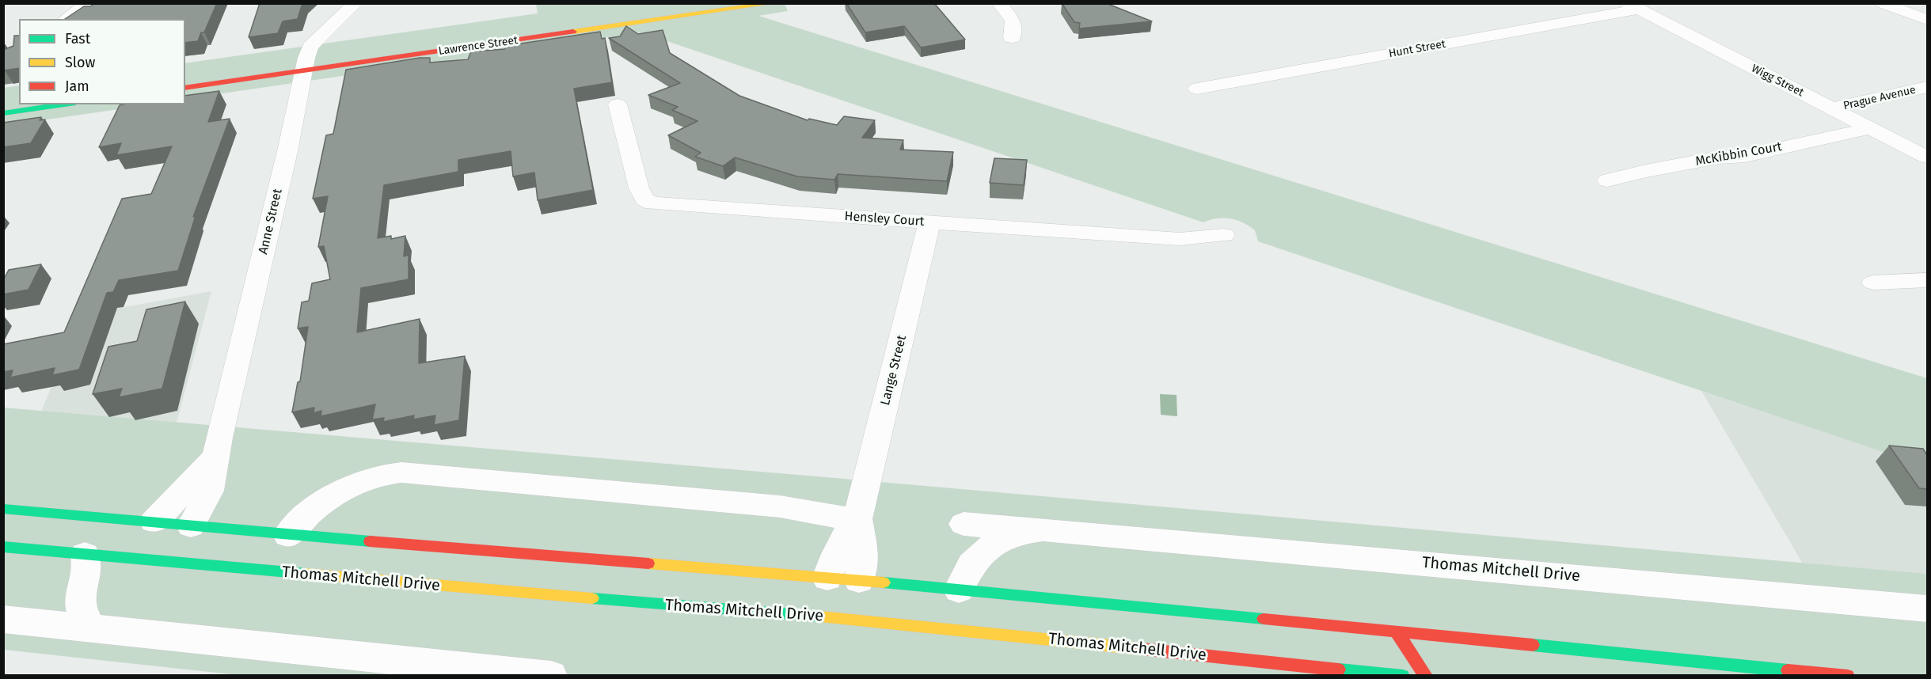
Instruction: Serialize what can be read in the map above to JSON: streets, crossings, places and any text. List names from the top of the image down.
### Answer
{
  "streets": {
    "main road": ["Lawrence Street", "Thomas Mitchell Drive"],
    "street": [
      "Hunt Street",
      "Wigg Street",
      "Prague Avenue",
      "McKibbin Court",
      "Hensley Court",
      "Anne Street",
      "Lange Street"
    ]
  },
  "crossings": [
    ["Lawrence Street", "Anne Street"],
    ["Hunt Street", "Wigg Street"],
    ["Wigg Street", "Prague Avenue"],
    ["Wigg Street", "McKibbin Court"],
    ["Hensley Court", "Lange Street"]
  ],
  "legend": ["Fast", "Slow", "Jam"]
}
